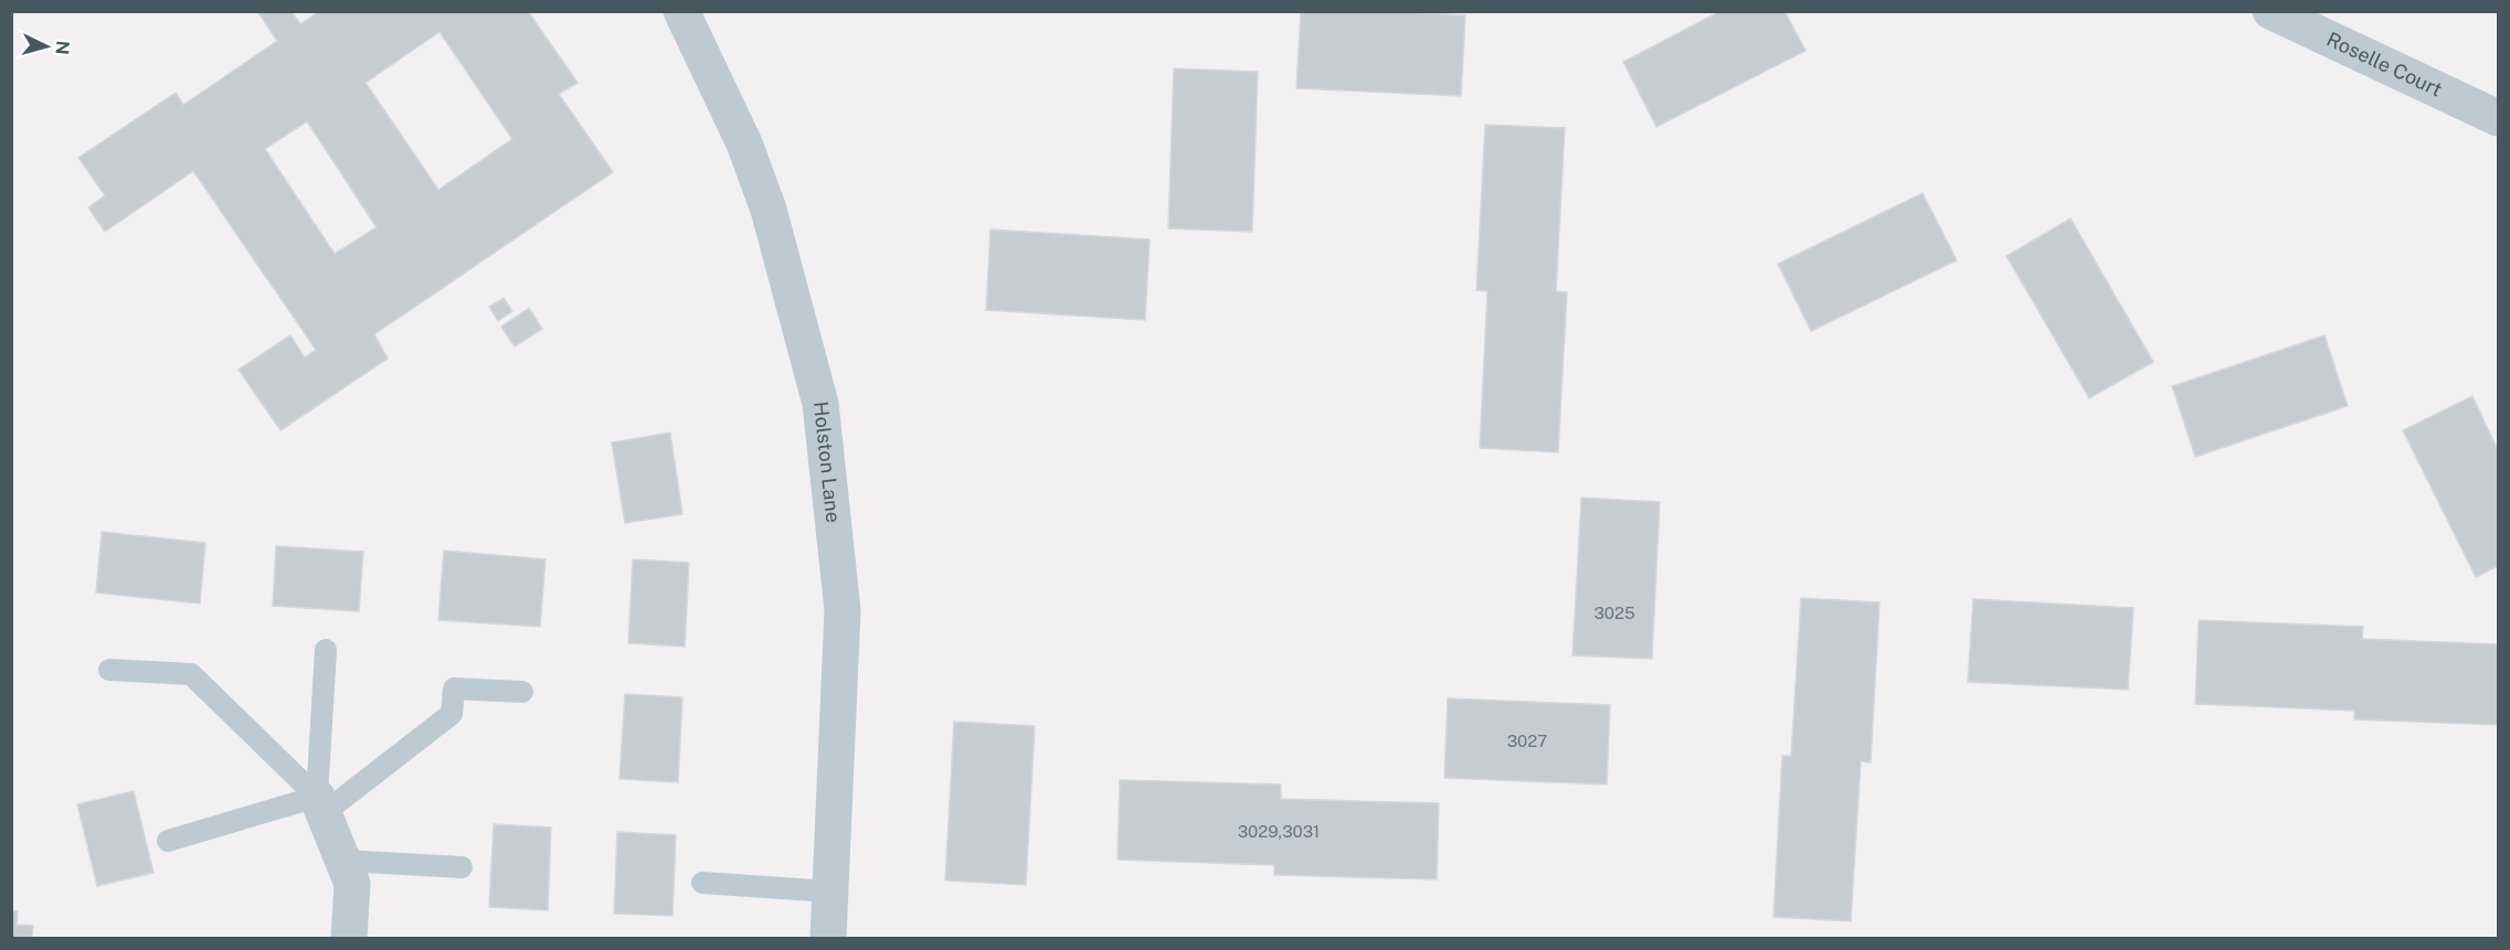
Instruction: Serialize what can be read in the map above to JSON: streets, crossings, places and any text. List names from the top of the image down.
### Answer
{
  "streets": {
    "street": ["Roselle Court", "Holston Lane"]
  },
  "house_numbers": ["3025", "3027", "3029,3031"],
  "north": "right"
}
